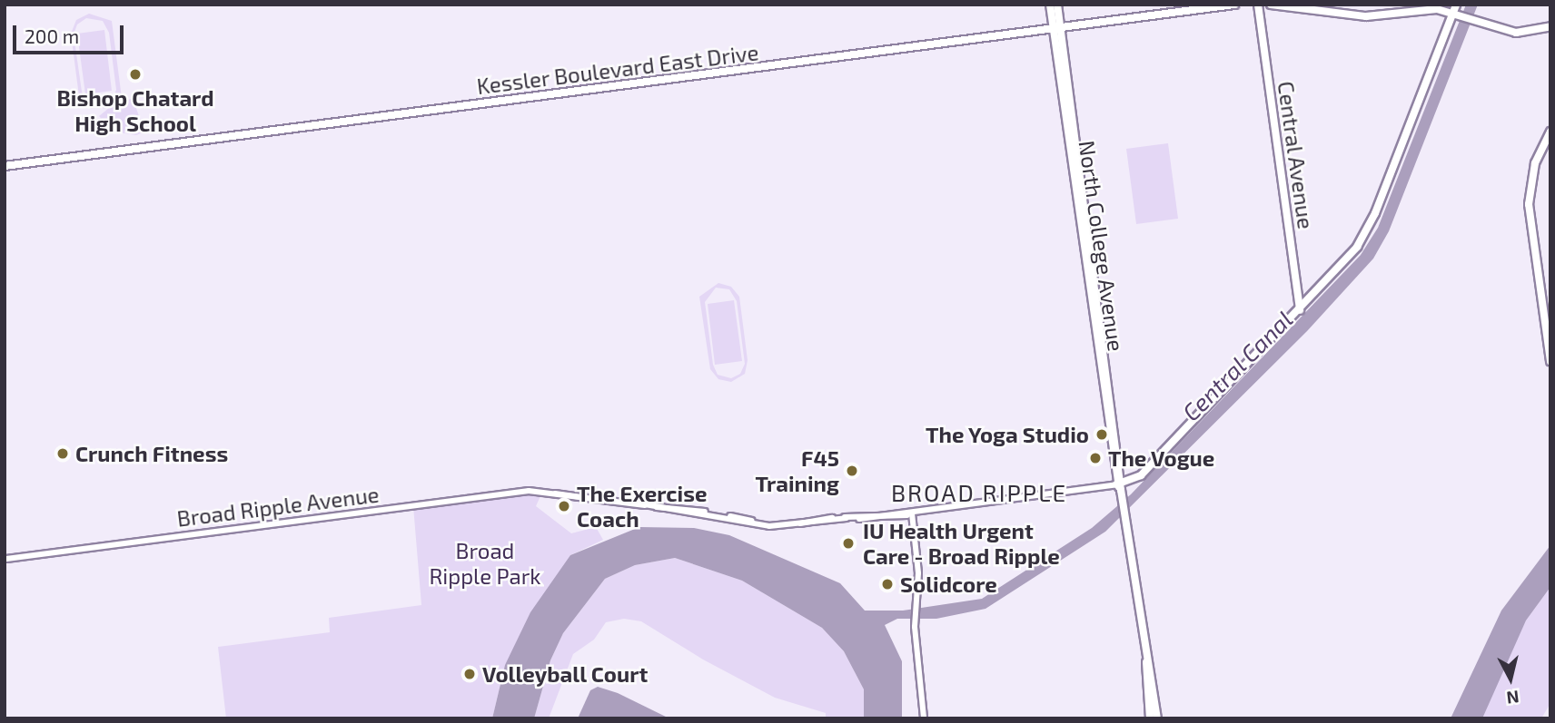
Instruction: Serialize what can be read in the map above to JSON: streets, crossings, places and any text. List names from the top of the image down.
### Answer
{
  "streets": {
    "main road": ["Kessler Boulevard East Drive", "Central Avenue", "North College Avenue"],
    "street": ["Broad Ripple Avenue"]
  },
  "crossings": [
    ["Kessler Boulevard East Drive", "North College Avenue"],
    ["North College Avenue", "Broad Ripple Avenue"]
  ],
  "districts": ["BROAD RIPPLE"],
  "water": ["Central Canal"],
  "parks": ["Broad Ripple Park"],
  "places": [
    "Bishop Chatard High School",
    "The Yoga Studio",
    "Crunch Fitness",
    "The Vogue",
    "F45 Training",
    "The Exercise Coach",
    "IU Health Urgent Care - Broad Ripple",
    "Solidcore",
    "Volleyball Court"
  ],
  "scale_bar": "200 m",
  "north": "bottom"
}
